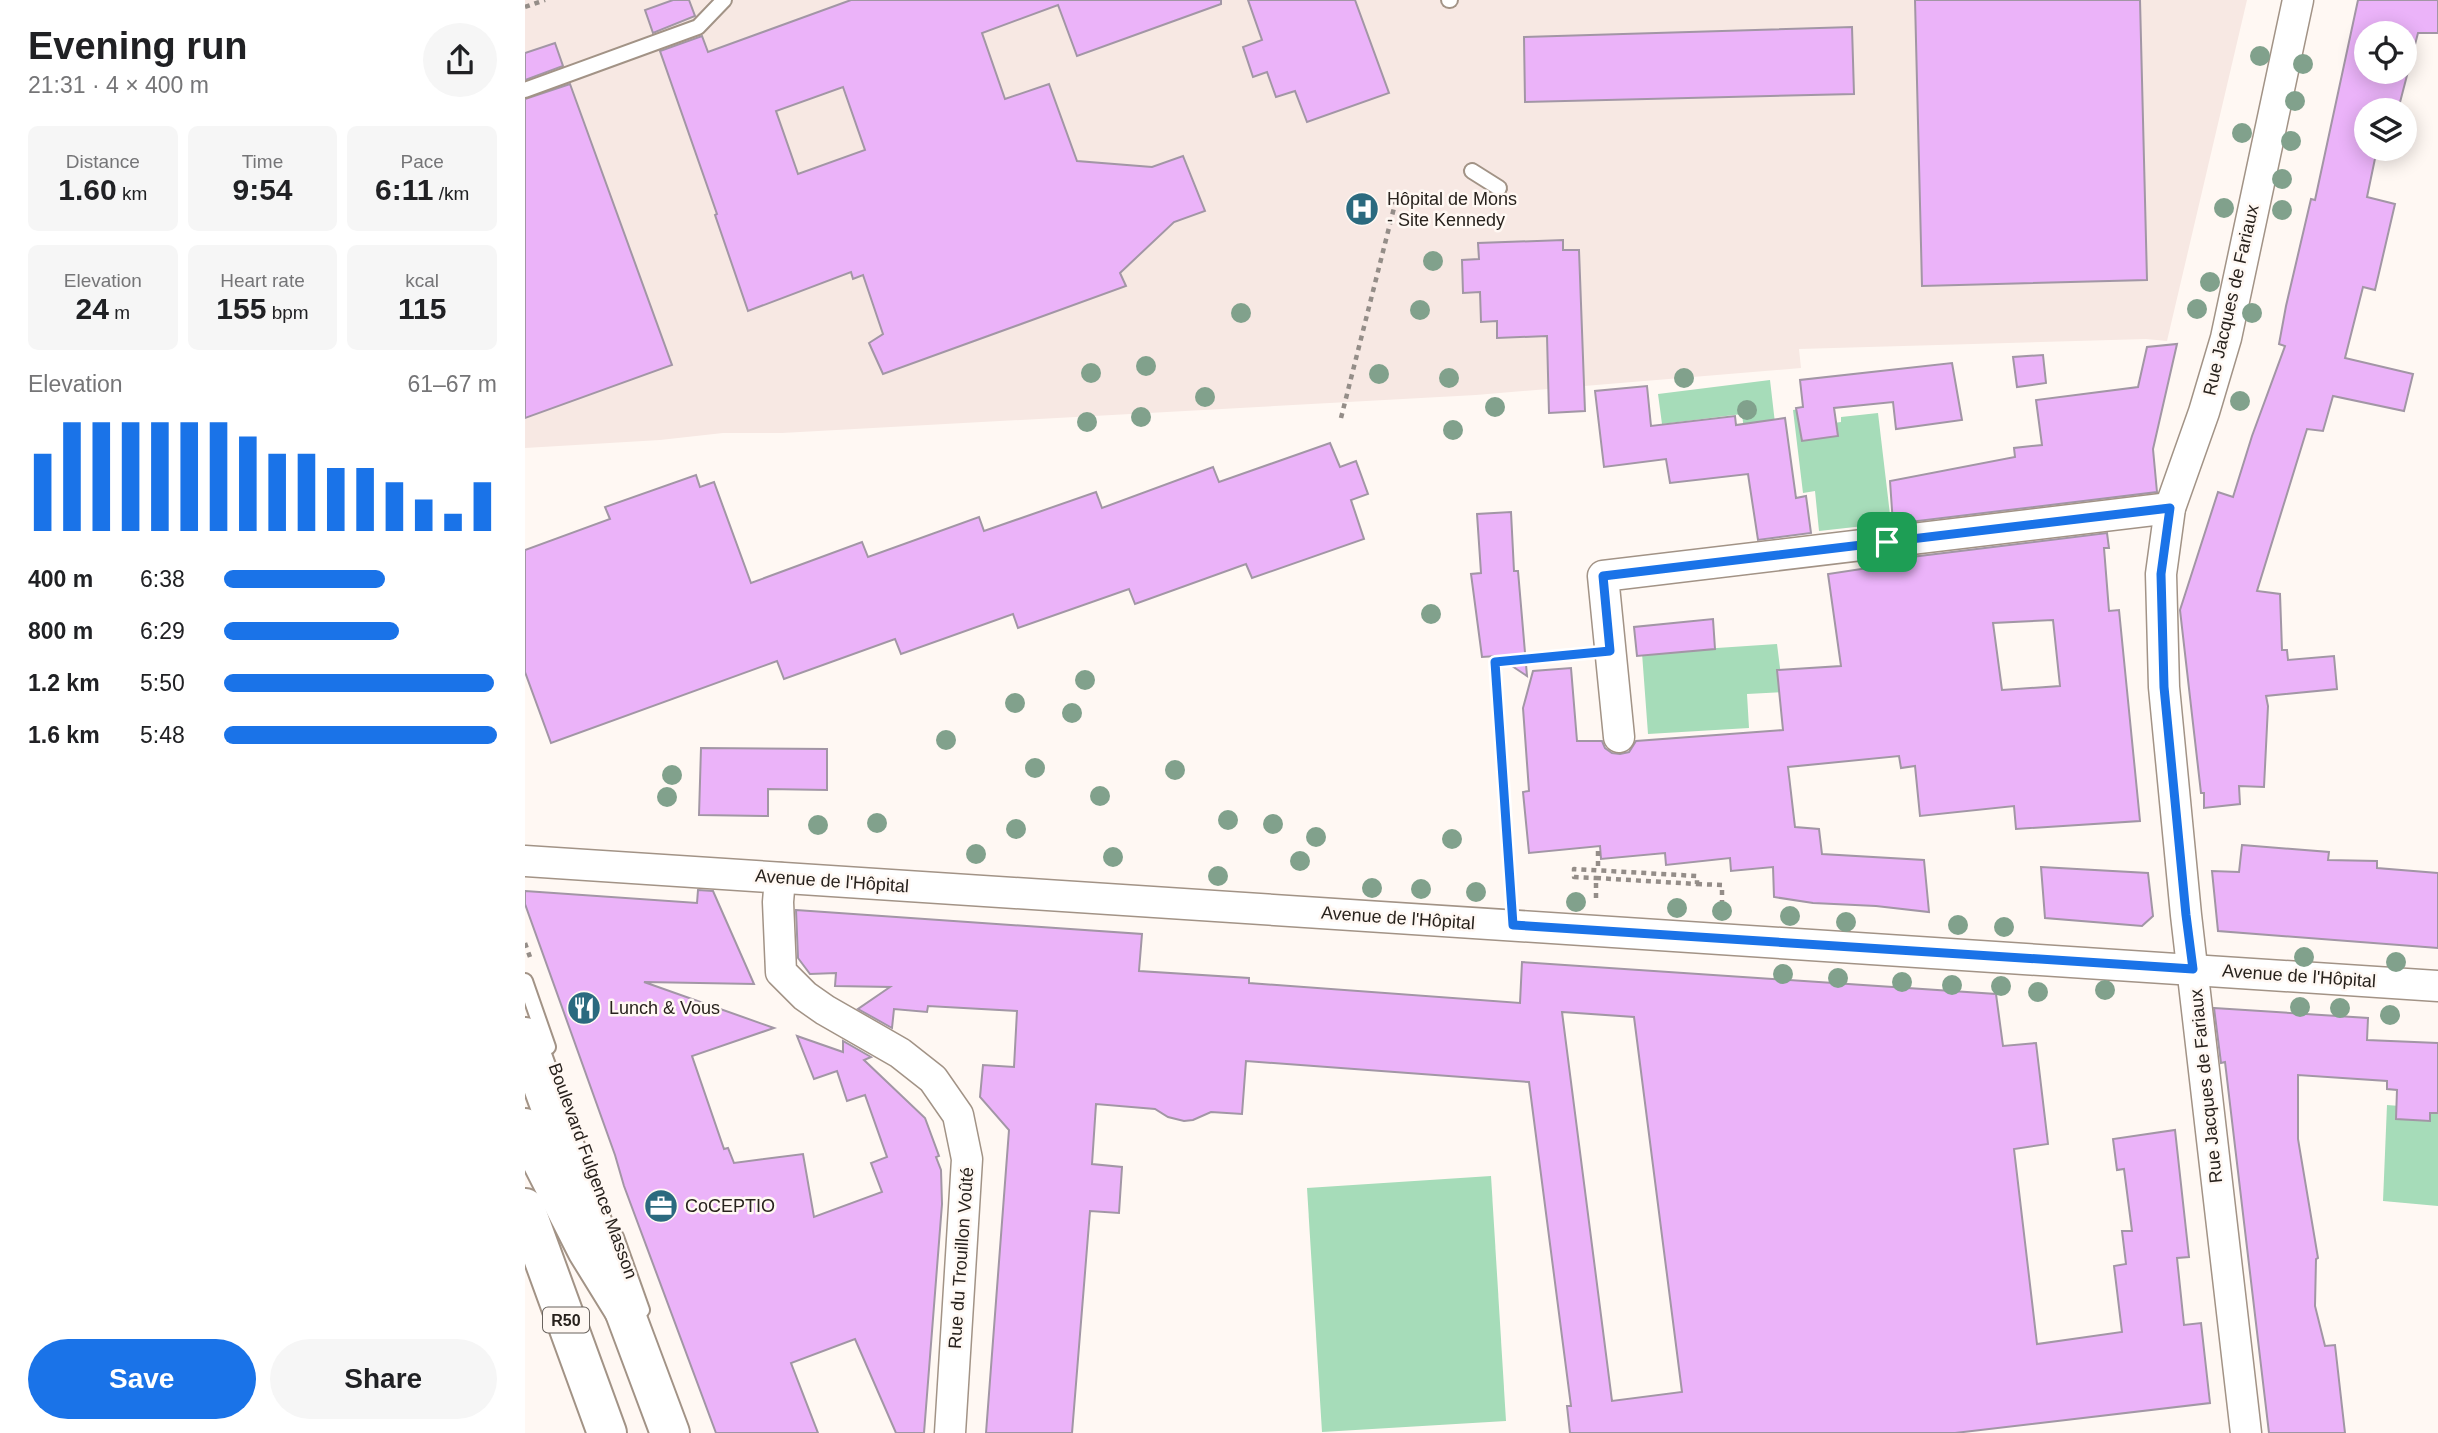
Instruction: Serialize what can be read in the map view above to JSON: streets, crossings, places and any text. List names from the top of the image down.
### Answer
{
  "streets": {
    "main road": ["Boulevard Fulgence Masson", "R50"],
    "street": ["Rue Jacques de Fariaux", "Avenue de l'Hôpital", "Rue du Trouillon Voûté"]
  },
  "crossings": [
    ["Rue Jacques de Fariaux", "Avenue de l'Hôpital"],
    ["Avenue de l'Hôpital", "Rue du Trouillon Voûté"]
  ],
  "places": {
    "hospital": ["Hôpital de Mons - Site Kennedy"],
    "restaurant": ["Lunch & Vous"],
    "office": ["CoCEPTIO"]
  },
  "page": {
    "heading": ["Evening run", "21:31 · 4 × 400 m"],
    "stats": [
      ["Distance", "1.60 km"],
      ["Time", "9:54"],
      ["Pace", "6:11 /km"],
      ["Elevation", "24 m"],
      ["Heart rate", "155 bpm"],
      ["kcal", "115"]
    ],
    "chart": ["Elevation", "61–67 m"],
    "list": [
      {
        "name": "400 m",
        "note": "6:38"
      },
      {
        "name": "800 m",
        "note": "6:29"
      },
      {
        "name": "1.2 km",
        "note": "5:50"
      },
      {
        "name": "1.6 km",
        "note": "5:48"
      }
    ],
    "buttons": ["Save", "Share"]
  }
}
